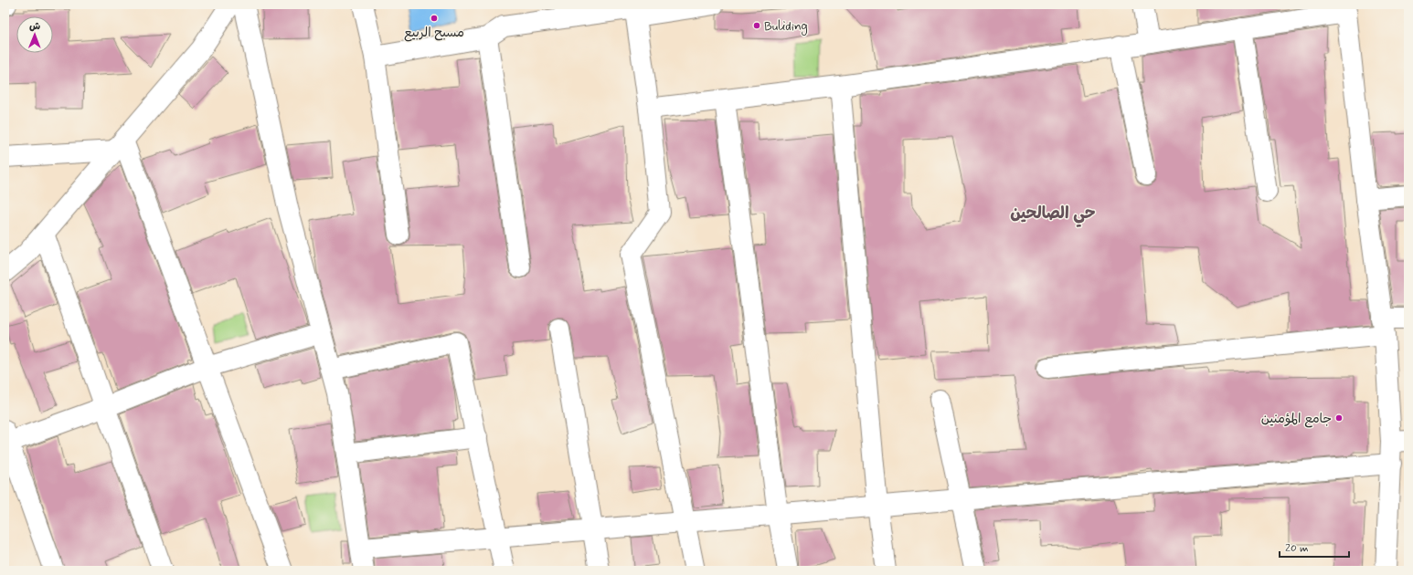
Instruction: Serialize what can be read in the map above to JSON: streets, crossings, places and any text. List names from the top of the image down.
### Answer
{
  "districts": ["حي الصالحين"],
  "places": ["مسبح الربيع", "Buliding", "جامع المؤمنين"],
  "scale_bar": "20 m",
  "north": "top"
}
